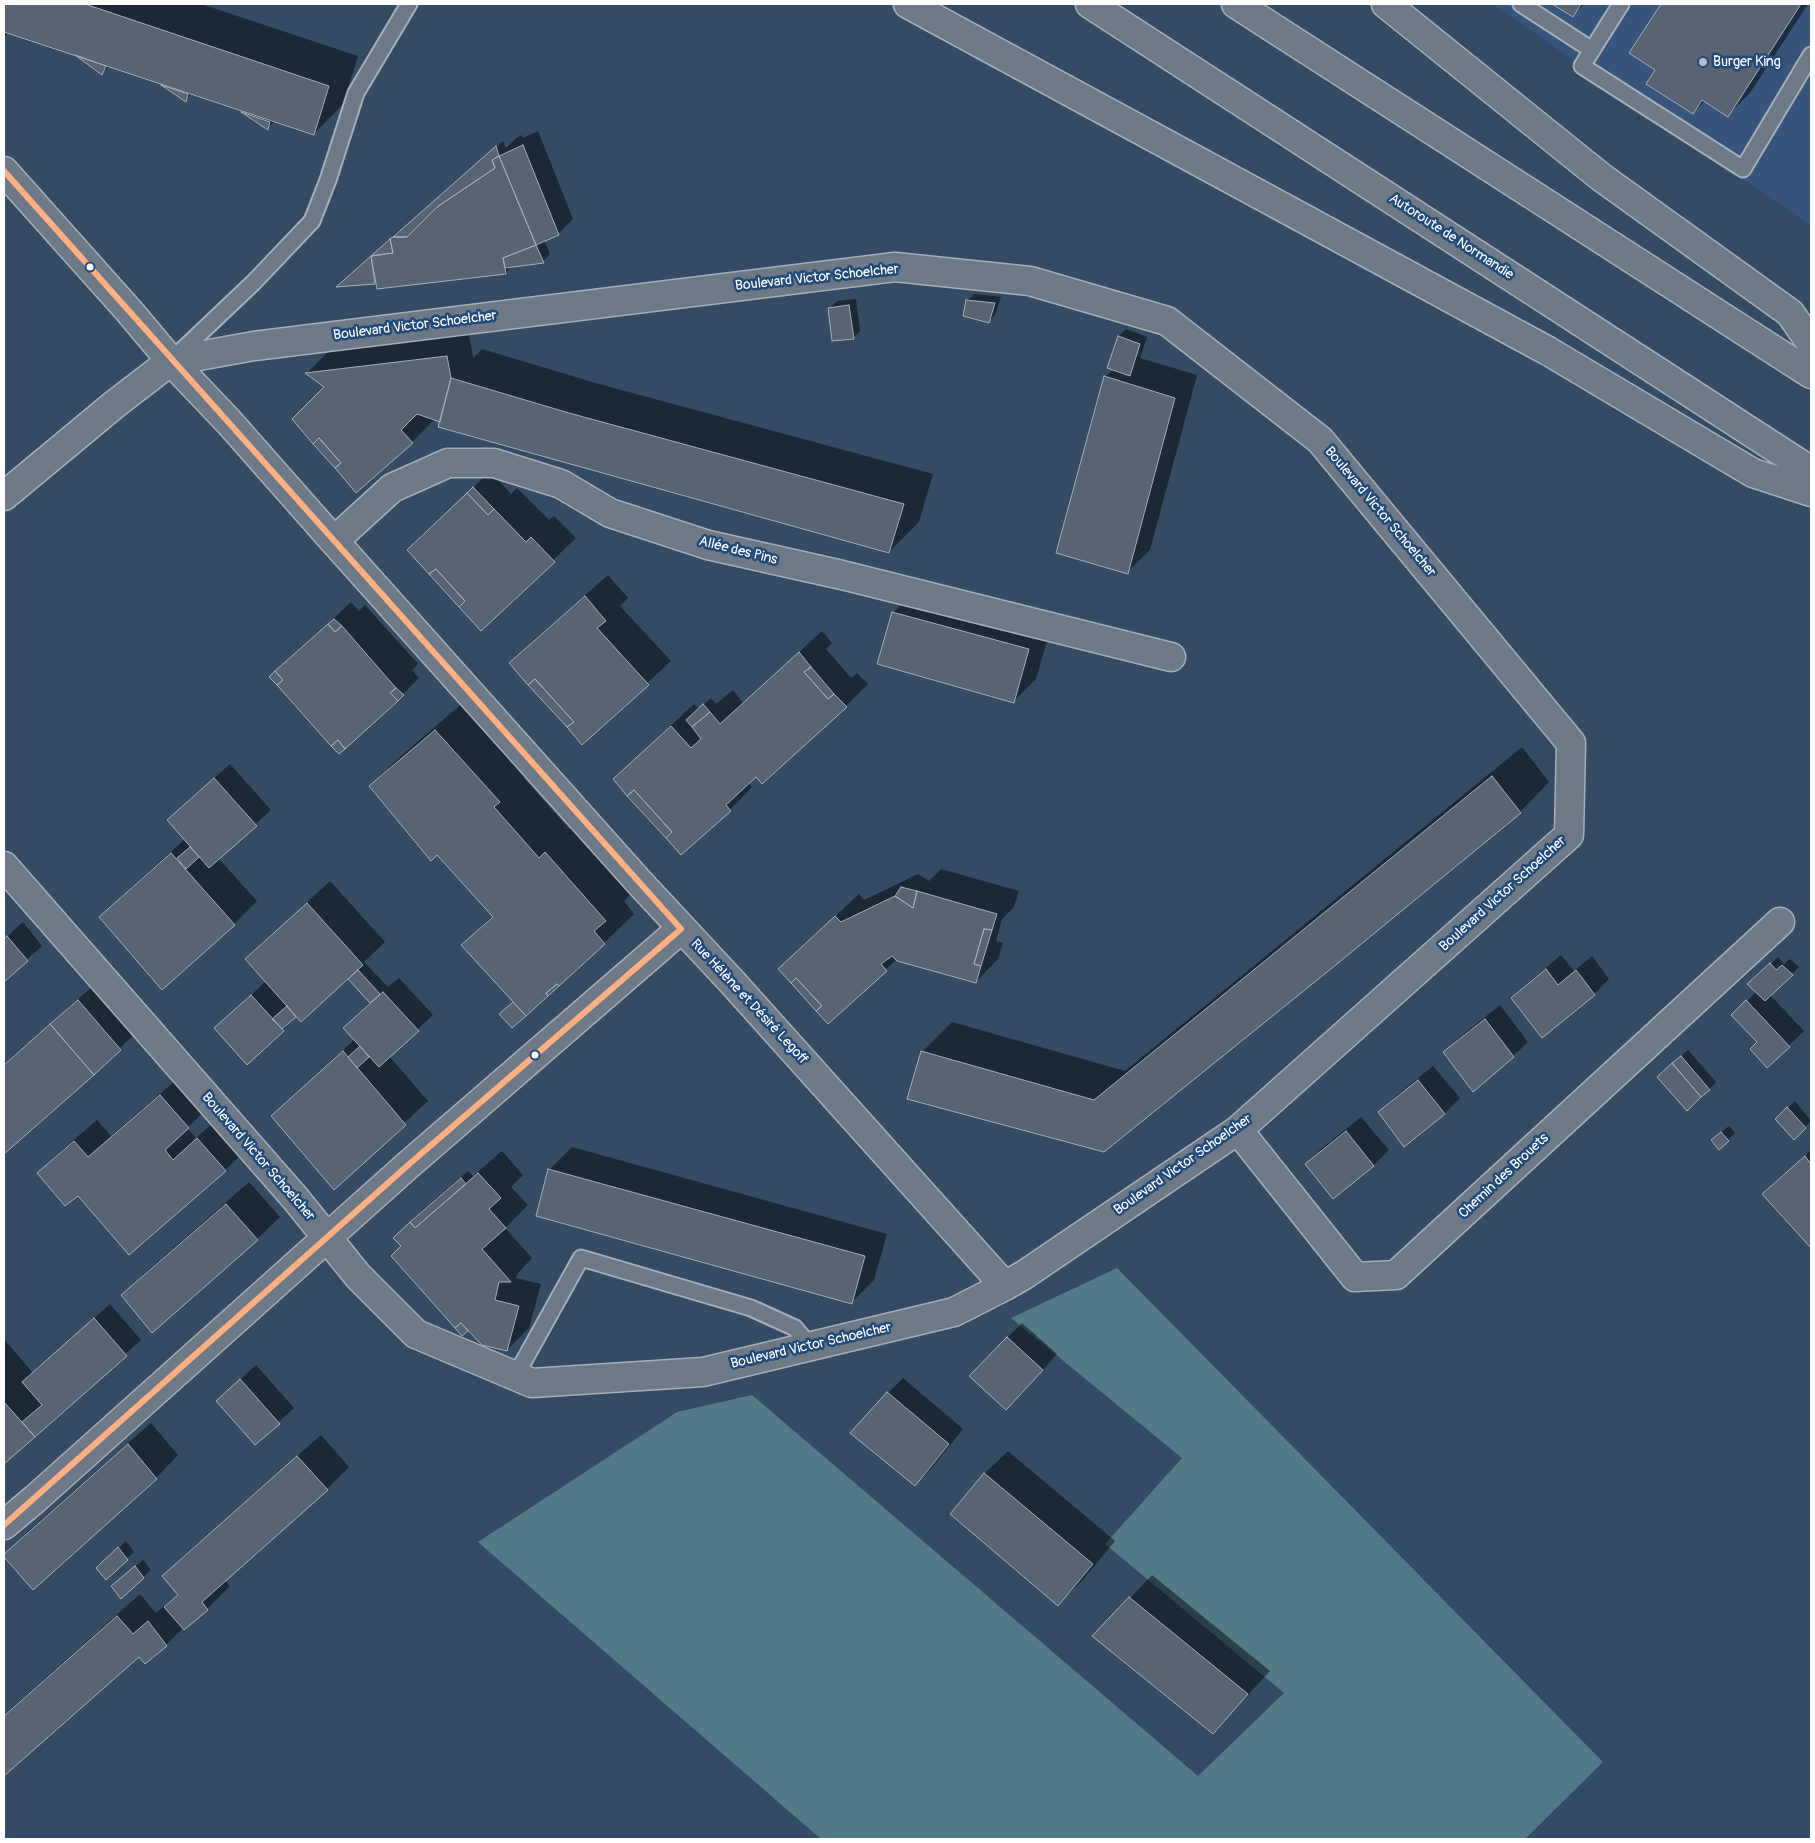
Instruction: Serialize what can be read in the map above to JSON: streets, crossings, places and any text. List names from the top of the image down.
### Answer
{
  "streets": {
    "main road": [
      "Autoroute de Normandie",
      "Boulevard Victor Schoelcher",
      "Allée des Pins",
      "Rue Hélène et Désiré Legoff",
      "Chemin des Brouets"
    ]
  },
  "crossings": [
    ["Boulevard Victor Schoelcher", "Rue Hélène et Désiré Legoff"],
    ["Boulevard Victor Schoelcher", "Chemin des Brouets"],
    ["Allée des Pins", "Rue Hélène et Désiré Legoff"]
  ],
  "places": ["Burger King"]
}
